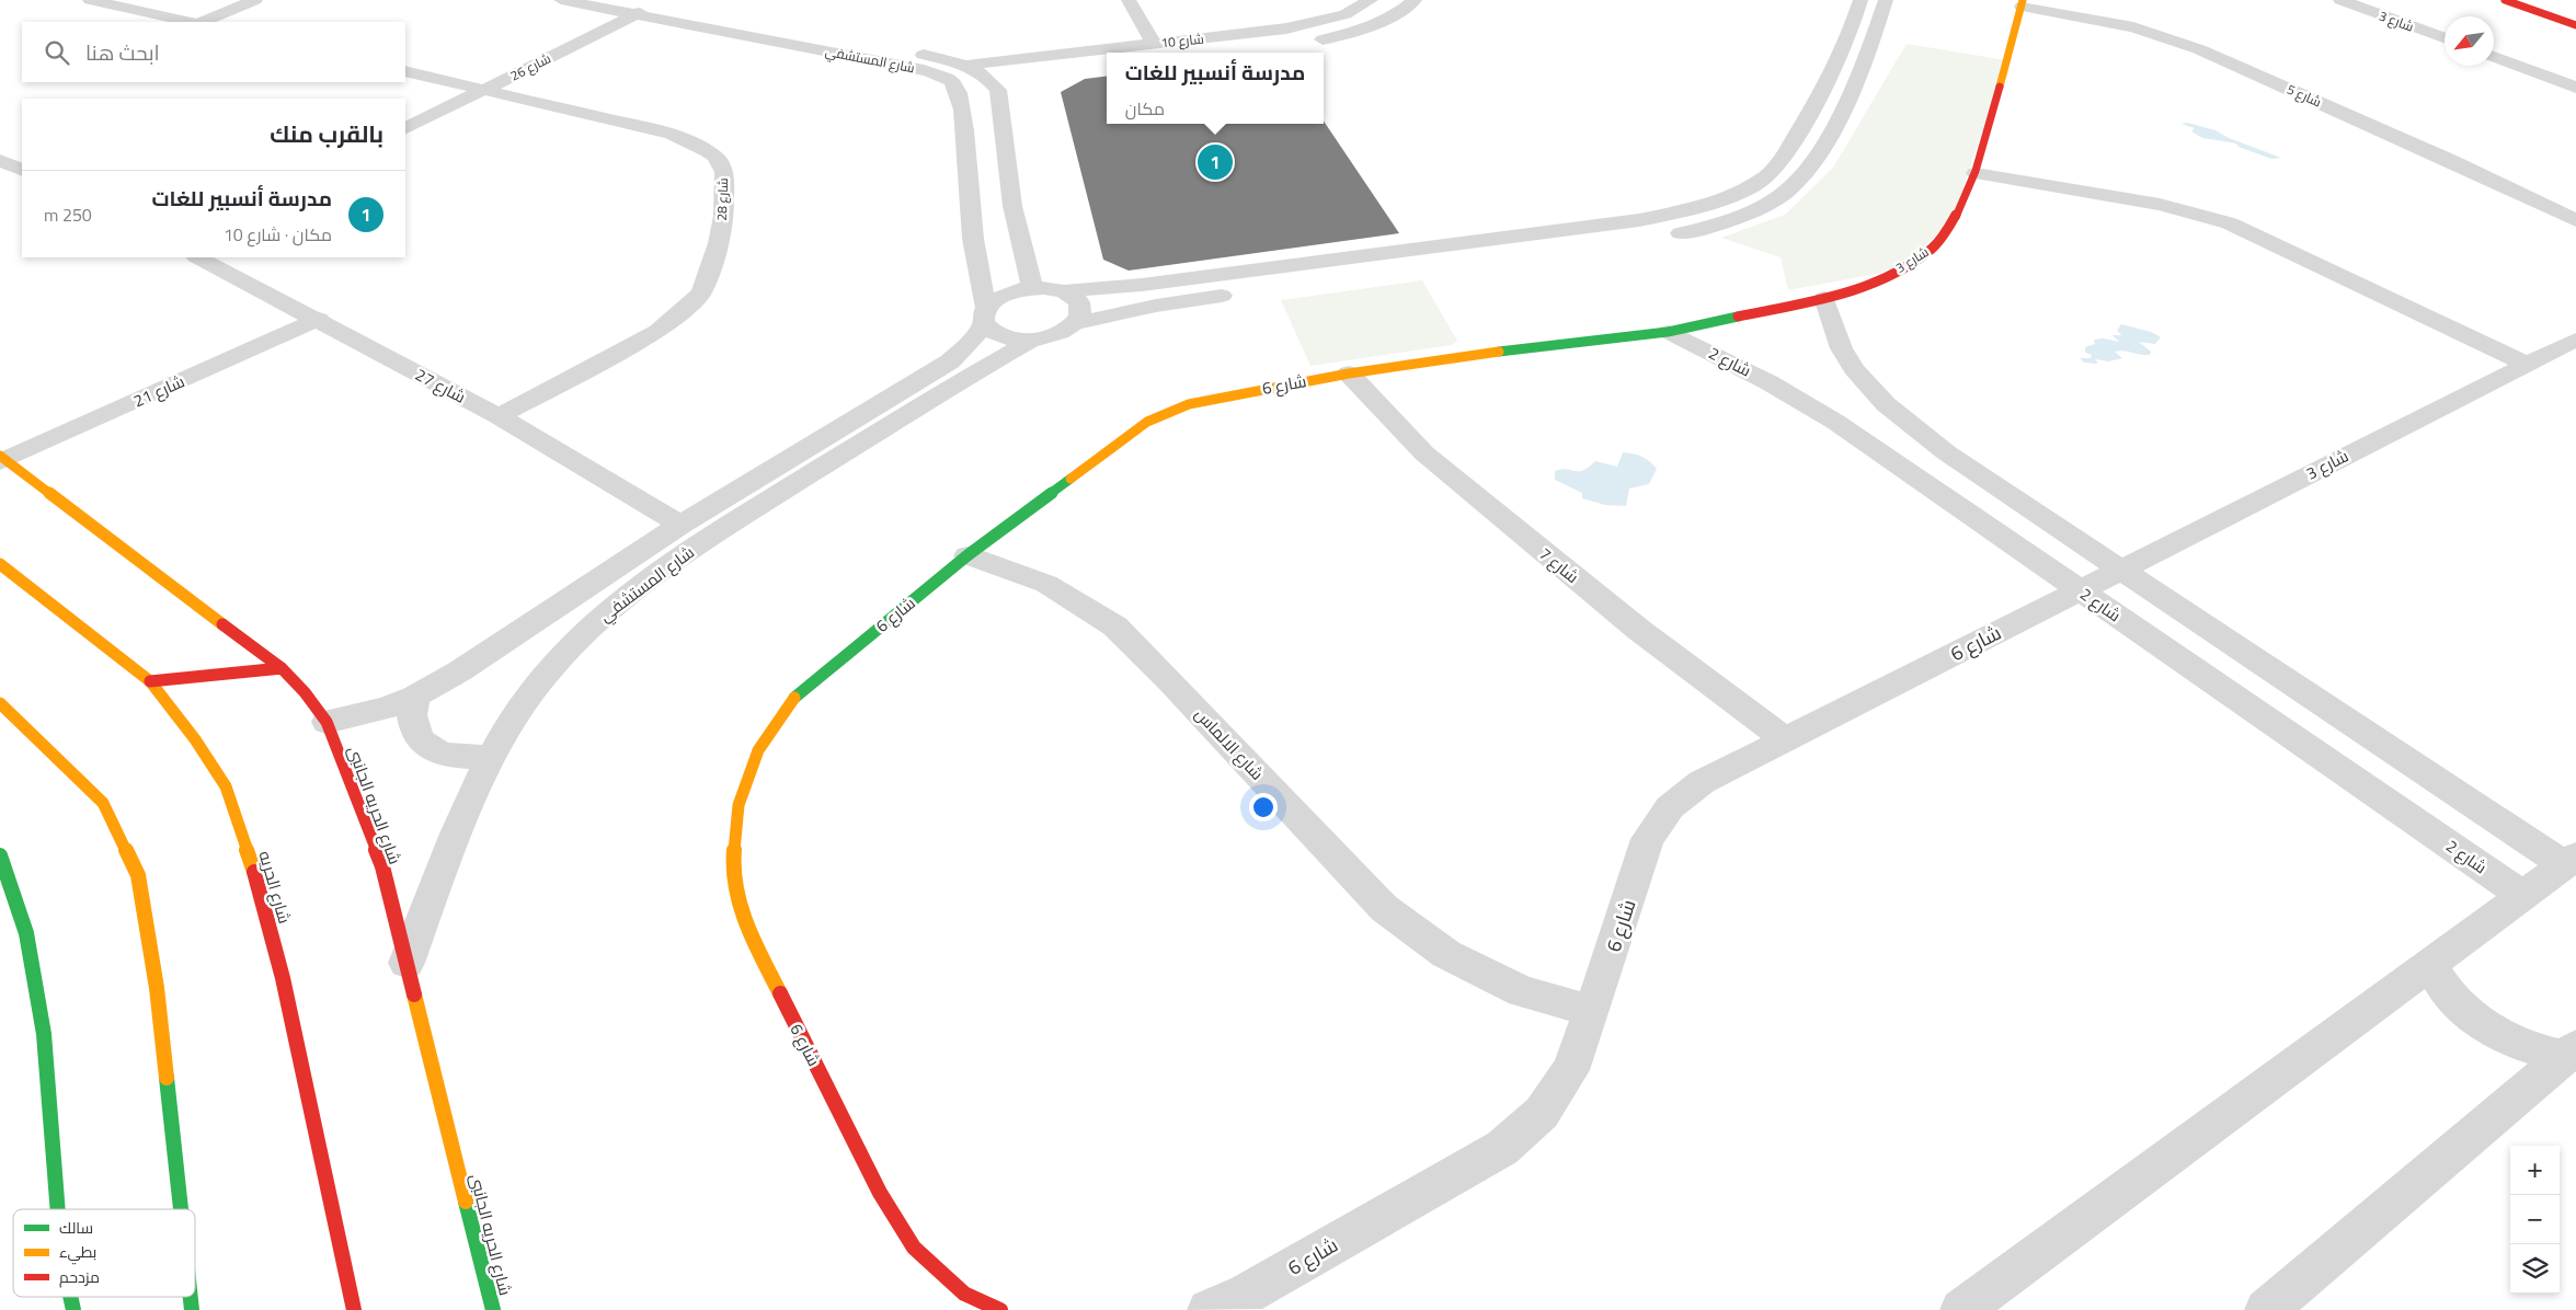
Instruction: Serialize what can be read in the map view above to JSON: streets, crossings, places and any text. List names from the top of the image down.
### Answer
{
  "streets": {
    "street": [
      "شارع 3",
      "شارع 10",
      "شارع المستشفي",
      "شارع 26",
      "شارع 5",
      "شارع 28",
      "شارع 2",
      "شارع 6",
      "شارع 27",
      "شارع 21",
      "شارع 7",
      "شارع الالماس",
      "شارع الحريه الجانبى",
      "شارع الحريه"
    ]
  },
  "crossings": [
    ["شارع 3", "شارع 5"],
    ["شارع 3", "شارع 2"],
    ["شارع 3", "شارع 6"],
    ["شارع 10", "شارع المستشفي"],
    ["شارع المستشفي", "شارع 26"],
    ["شارع المستشفي", "شارع 27"],
    ["شارع المستشفي", "شارع الحريه الجانبى"],
    ["شارع 26", "شارع 28"],
    ["شارع 28", "شارع 27"],
    ["شارع 2", "شارع 6"],
    ["شارع 6", "شارع 7"],
    ["شارع 6", "شارع الالماس"],
    ["شارع 27", "شارع 21"],
    ["شارع 21", "شارع الحريه الجانبى"]
  ],
  "legend": ["سالك", "بطيء", "مزدحم"],
  "north": "bottom left",
  "page": {
    "search": "ابحث هنا",
    "popup": ["مدرسة أنسبير للغات", "مكان"],
    "heading": "بالقرب منك",
    "pins": "1",
    "list": [
      {
        "mark": "1",
        "name": "مدرسة أنسبير للغات",
        "note": "مكان · شارع 10",
        "value": "250 m"
      }
    ],
    "map_buttons": ["+", "−"]
  }
}
